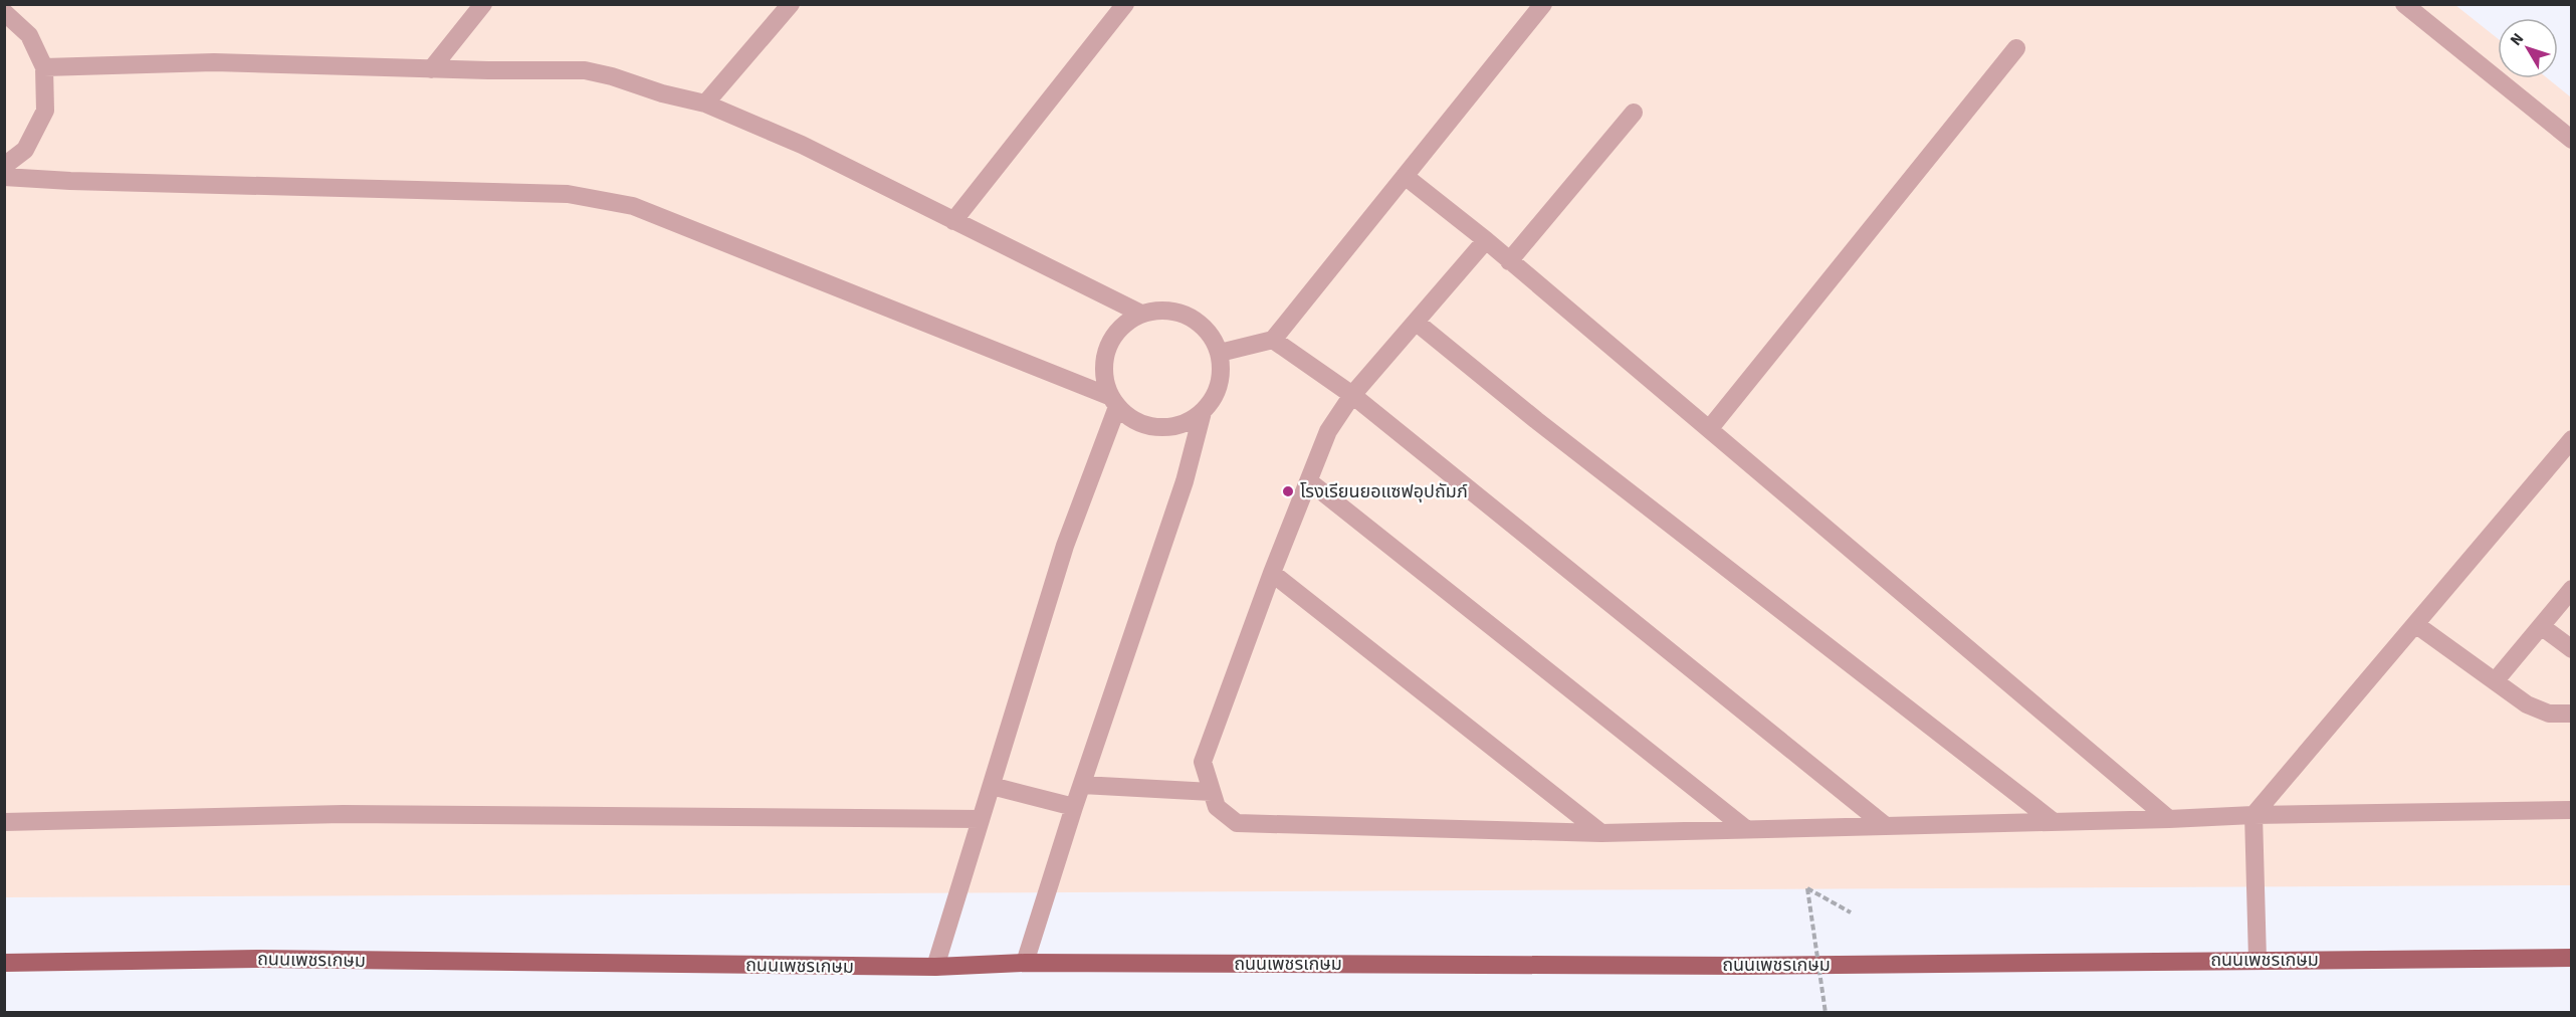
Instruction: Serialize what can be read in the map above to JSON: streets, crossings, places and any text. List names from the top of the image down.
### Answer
{
  "streets": {
    "main road": ["ถนนเพชรเกษม"]
  },
  "places": ["โรงเรียนยอแซฟอุปถัมภ์"],
  "north": "top left"
}
